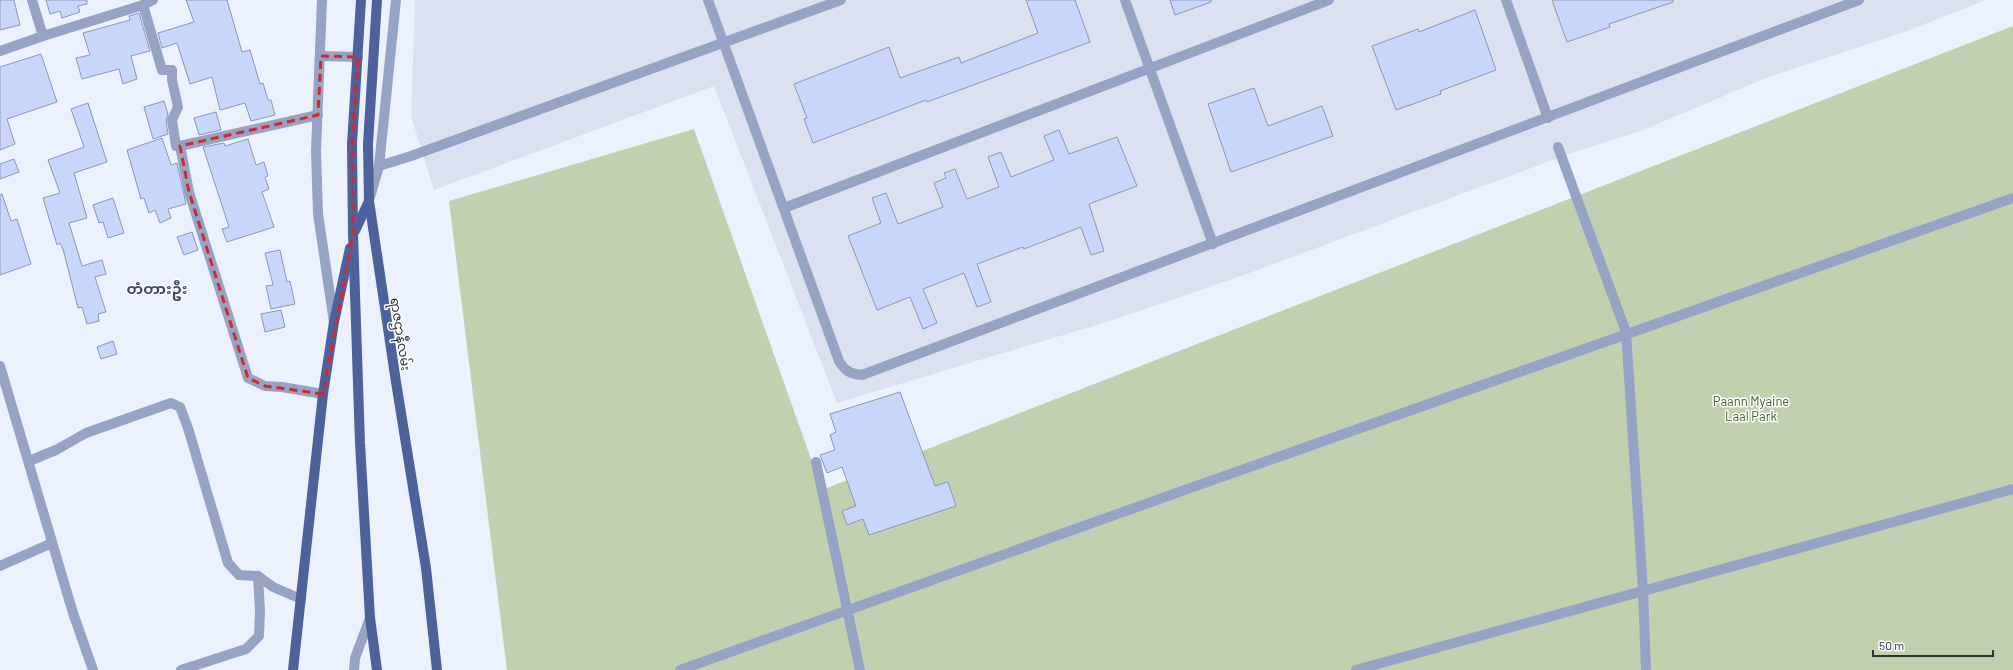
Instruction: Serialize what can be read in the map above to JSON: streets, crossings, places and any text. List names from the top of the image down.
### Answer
{
  "streets": {
    "main road": ["ရာဇဌာနီလမ်း"]
  },
  "districts": ["တံတားဦး"],
  "parks": ["Paann Myaine Laal Park"],
  "scale_bar": "50 m"
}
